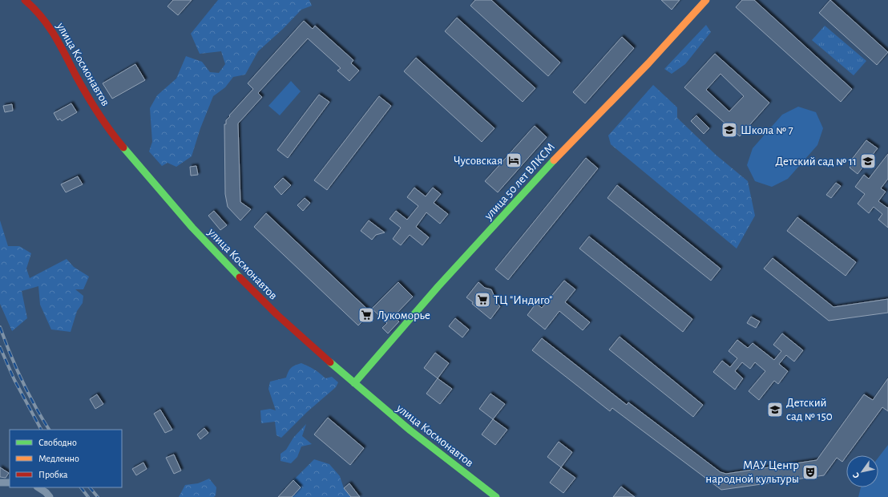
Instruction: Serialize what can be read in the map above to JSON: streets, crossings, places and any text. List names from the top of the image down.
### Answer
{
  "streets": {
    "street": ["улица Космонавтов", "улица 50 лет ВЛКСМ"]
  },
  "crossings": [
    ["улица Космонавтов", "улица 50 лет ВЛКСМ"]
  ],
  "places": {
    "school or university": ["Школа № 7", "Детский сад № 11", "Детский сад № 150"],
    "hotel": ["Чусовская"],
    "supermarket": ["ТЦ \"Индиго\"", "Лукоморье"],
    "theatre": ["МАУ Центр народной культуры"]
  },
  "legend": ["Свободно", "Медленно", "Пробка"],
  "north": "bottom left"
}
